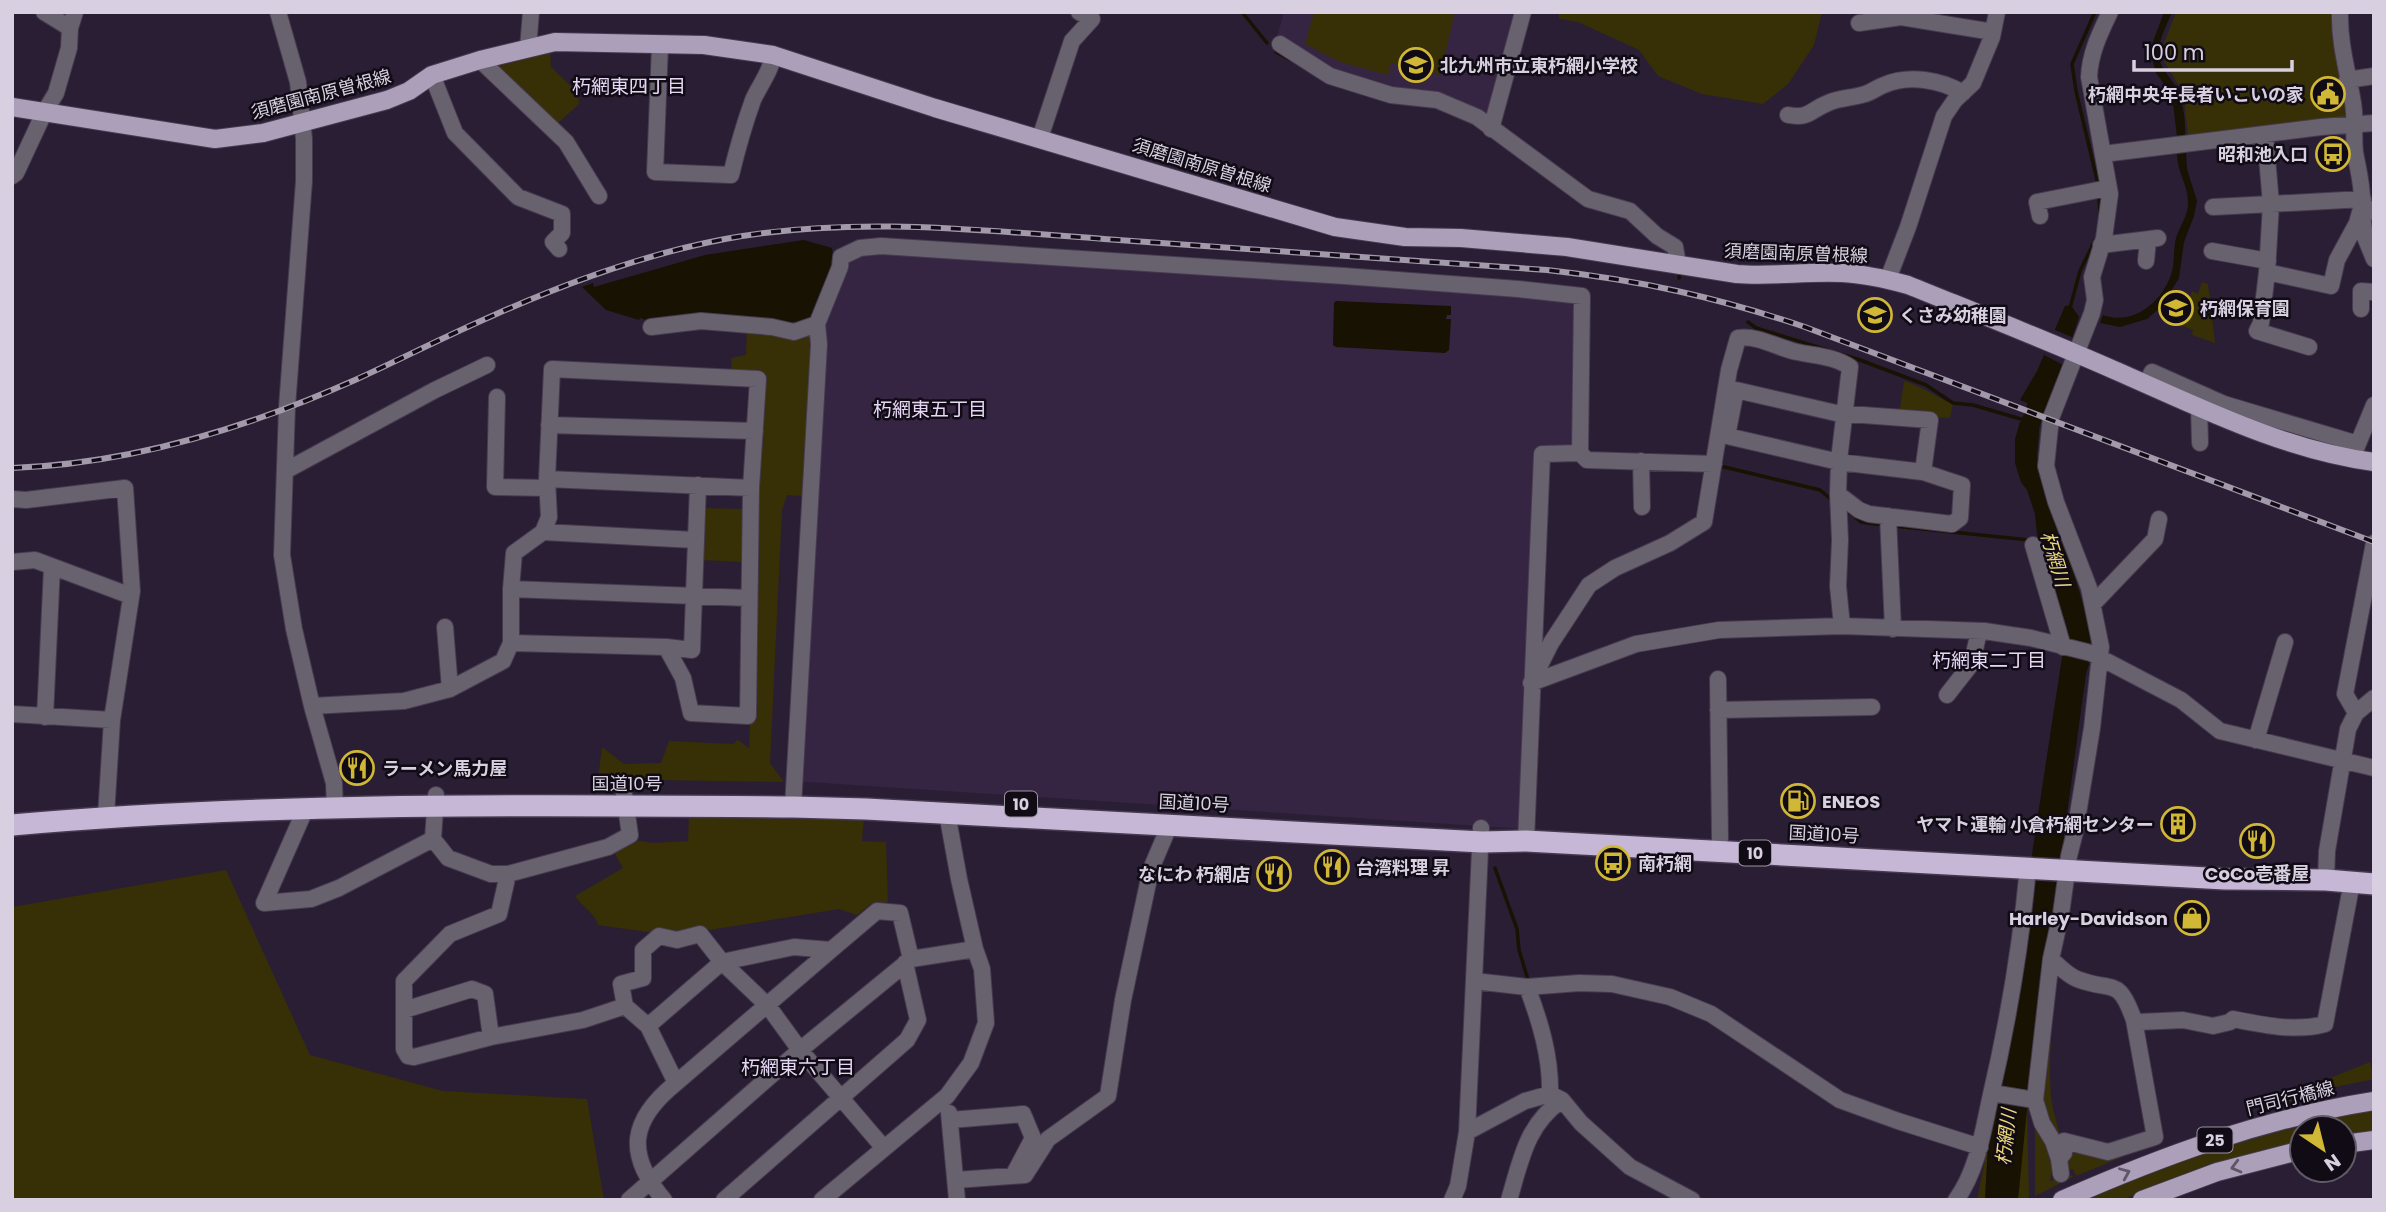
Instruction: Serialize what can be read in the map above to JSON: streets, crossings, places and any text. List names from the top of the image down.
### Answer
{
  "streets": {
    "highway": ["国道10号", "10"],
    "main road": ["須磨園南原曽根線", "門司行橋線", "25"]
  },
  "districts": [
    "朽網東四丁目",
    "朽網東五丁目",
    "朽網東二丁目",
    "朽網東六丁目"
  ],
  "water": ["朽網川"],
  "places": {
    "school or university": ["北九州市立東朽網小学校", "朽網保育園", "くさみ幼稚園"],
    "public building": ["朽網中央年長者いこいの家"],
    "bus stop": ["昭和池入口", "南朽網"],
    "restaurant": [
      "ラーメン馬力屋",
      "CoCo壱番屋",
      "台湾料理 昇",
      "なにわ 朽網店"
    ],
    "fuel station": ["ENEOS"],
    "building": ["ヤマト運輸 小倉朽網センター"],
    "shop": ["Harley-Davidson"]
  },
  "scale_bar": "100 m",
  "north": "bottom right"
}
